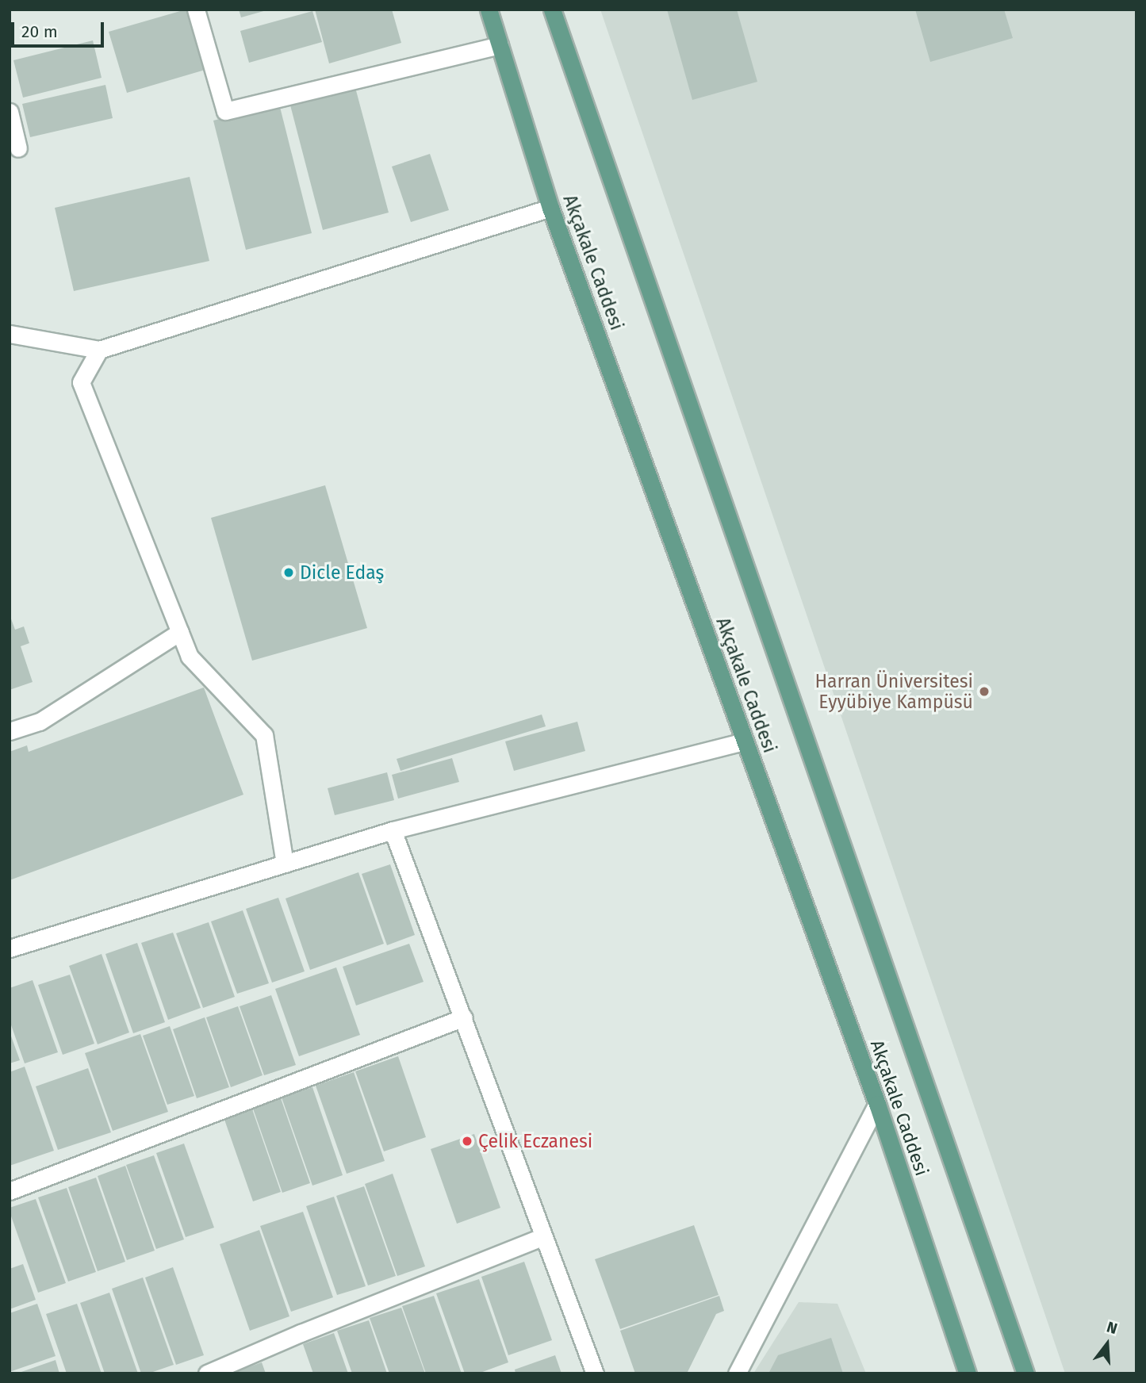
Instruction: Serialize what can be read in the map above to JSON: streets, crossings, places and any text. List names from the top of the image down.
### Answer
{
  "streets": {
    "main road": ["Akçakale Caddesi"]
  },
  "places": ["Dicle Edaş", "Harran Üniversitesi Eyyübiye Kampüsü", "Çelik Eczanesi"],
  "scale_bar": "20 m",
  "north": "top"
}
